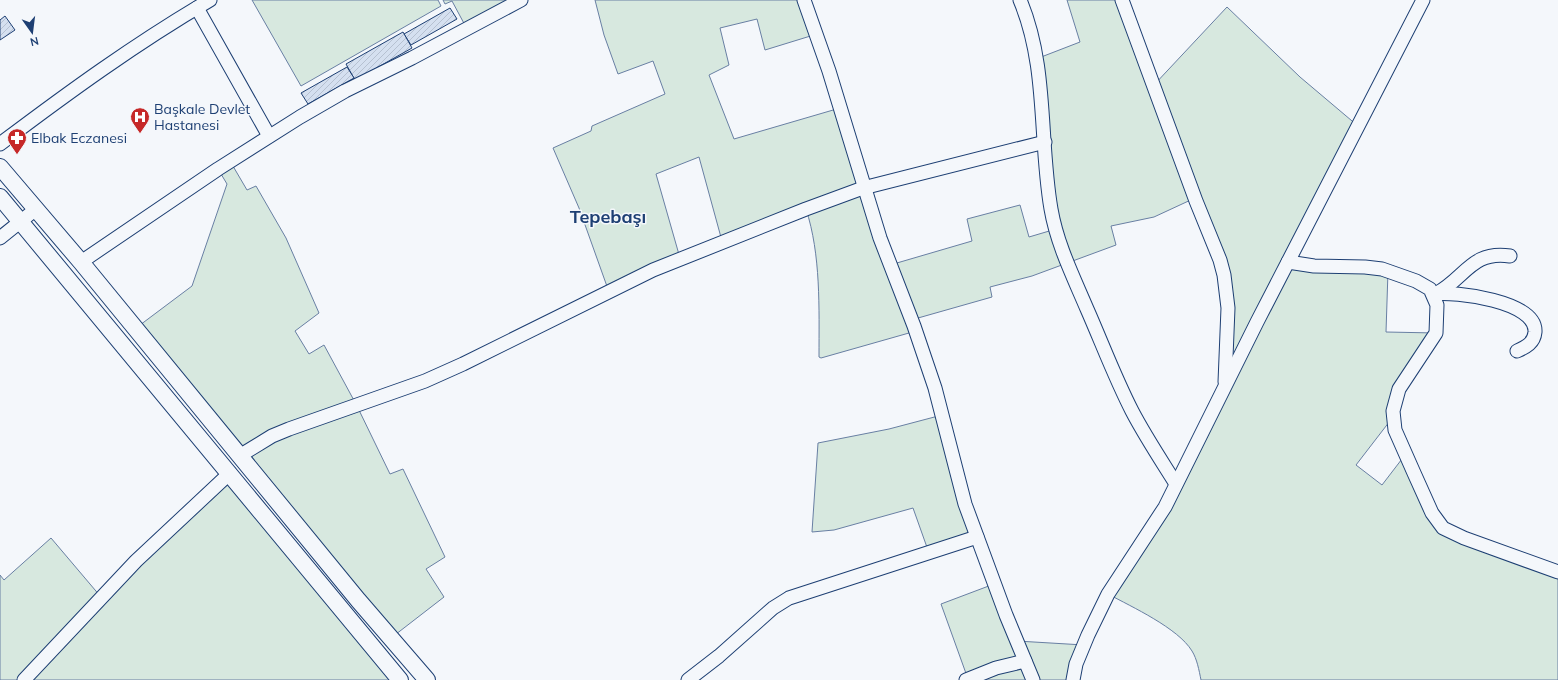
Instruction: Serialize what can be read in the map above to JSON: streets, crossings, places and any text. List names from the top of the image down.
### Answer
{
  "districts": ["Tepebaşı"],
  "places": {
    "hospital": ["Başkale Devlet Hastanesi"],
    "pharmacy": ["Elbak Eczanesi"]
  },
  "north": "bottom"
}
